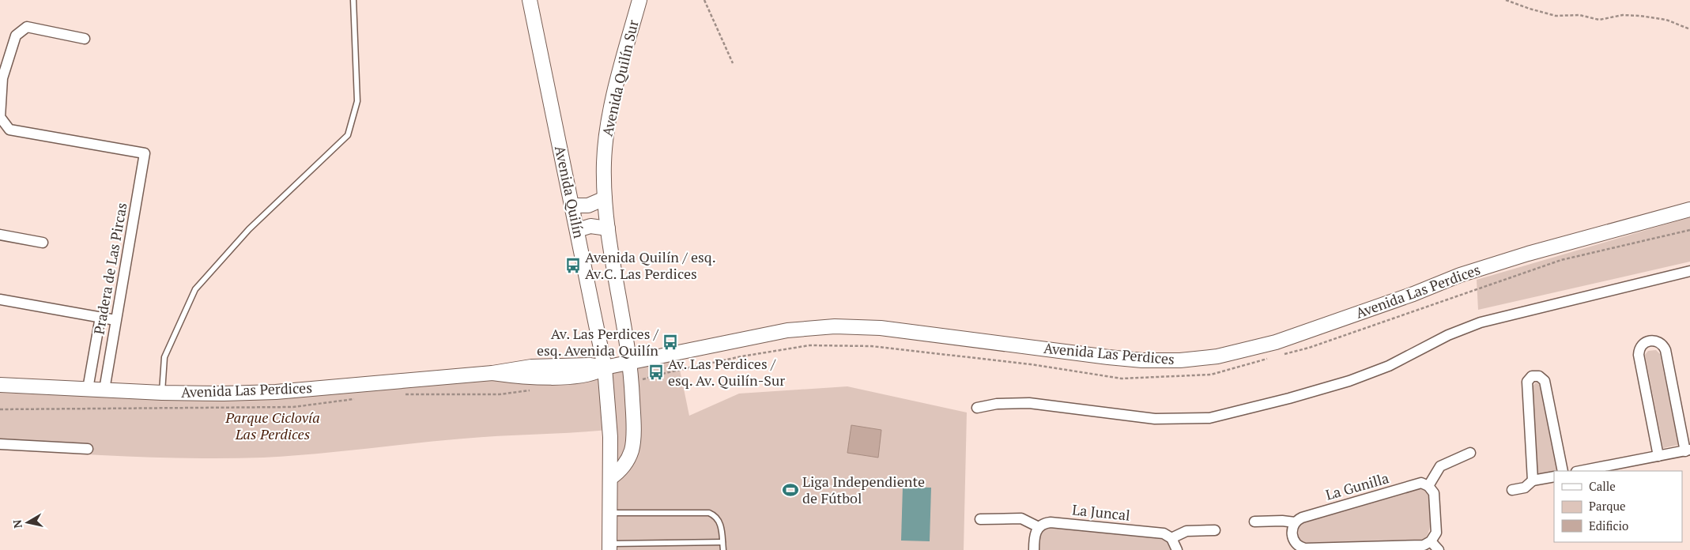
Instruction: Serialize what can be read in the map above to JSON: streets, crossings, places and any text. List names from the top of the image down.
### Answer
{
  "streets": {
    "street": [
      "Avenida Quilín Sur",
      "Avenida Quilín",
      "Pradera de Las Pircas",
      "Avenida Las Perdices",
      "La Gunilla",
      "La Juncal"
    ]
  },
  "crossings": [
    ["Avenida Quilín Sur", "Avenida Quilín"],
    ["Avenida Quilín Sur", "Avenida Las Perdices"],
    ["Avenida Quilín", "Avenida Las Perdices"],
    ["Pradera de Las Pircas", "Avenida Las Perdices"]
  ],
  "parks": ["Parque Ciclovía Las Perdices"],
  "places": {
    "bus stop": ["Avenida Quilín / esq. Av.C. Las Perdices", "Av. Las Perdices / esq. Avenida Quilín", "Av. Las Perdices / esq. Av. Quilín-Sur"],
    "sports": ["Liga Independiente de Fútbol"]
  },
  "legend": ["Calle", "Parque", "Edificio"],
  "north": "left"
}
